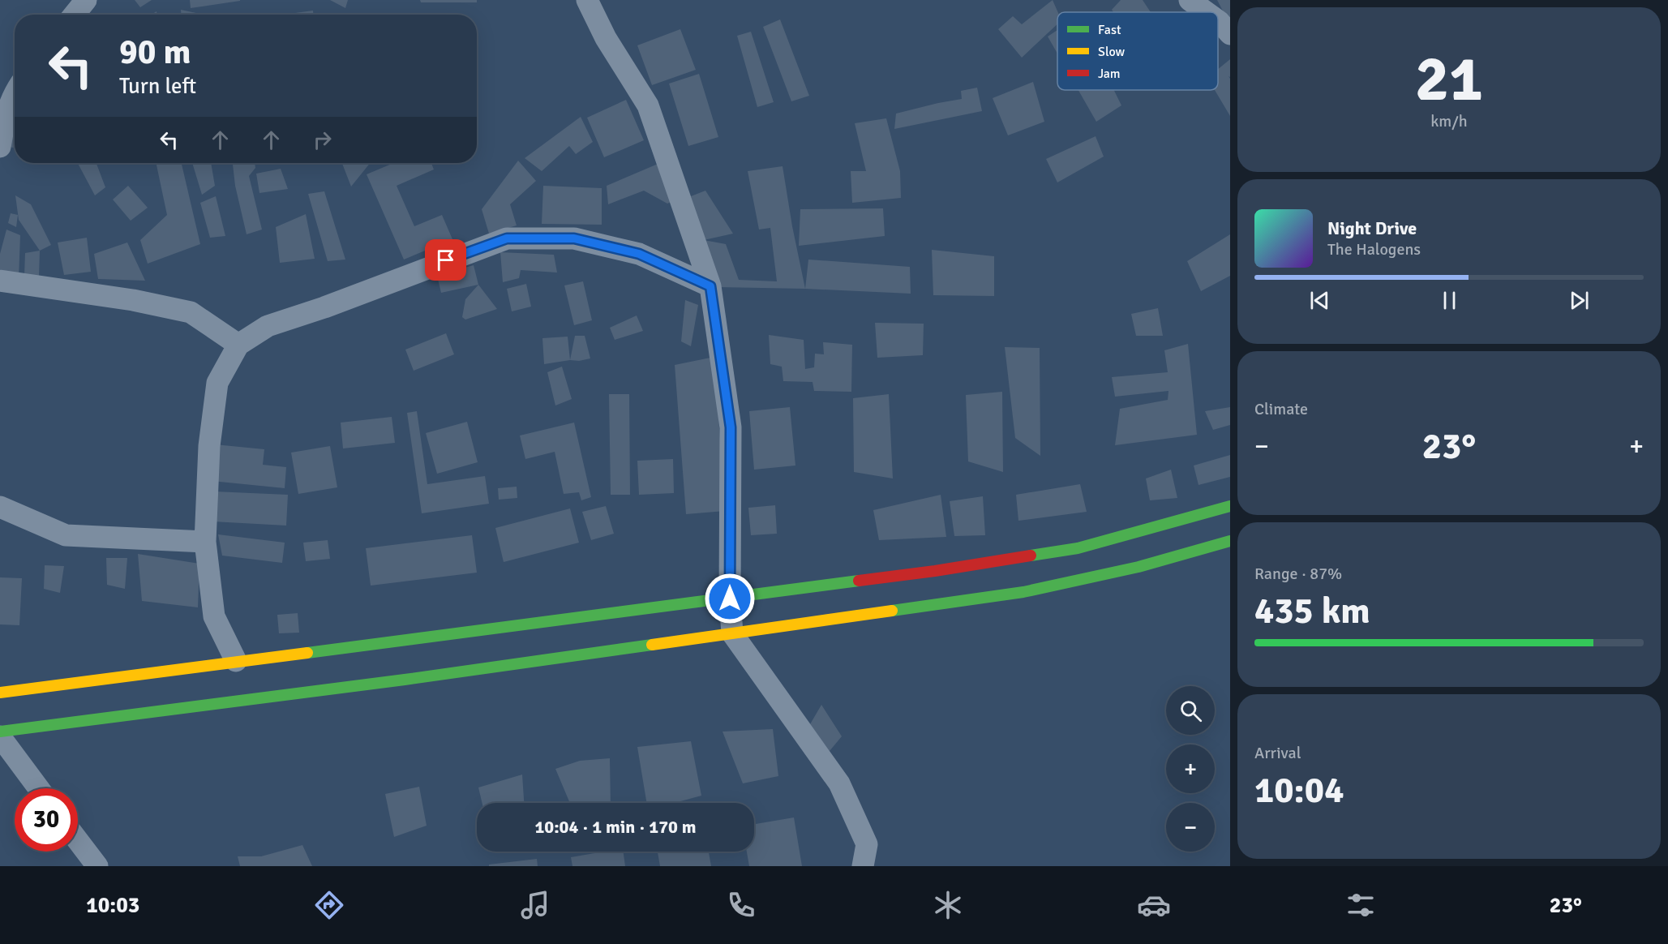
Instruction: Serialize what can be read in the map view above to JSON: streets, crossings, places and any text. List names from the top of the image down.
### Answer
{
  "legend": ["Fast", "Slow", "Jam"],
  "page": {
    "tile": [
      ["21", "km/h"],
      "Climate",
      ["Range · 87%", "435 km"],
      ["Arrival", "10:04"]
    ],
    "turn": ["90 m", "Turn left"],
    "song": ["Night Drive", "The Halogens"],
    "heat": ["−", "23°", "+"],
    "map_buttons": ["+", "−"],
    "limit": "30",
    "trip": "10:04 · 1 min · 170 m",
    "tabs": ["10:03", "23°"]
  }
}
